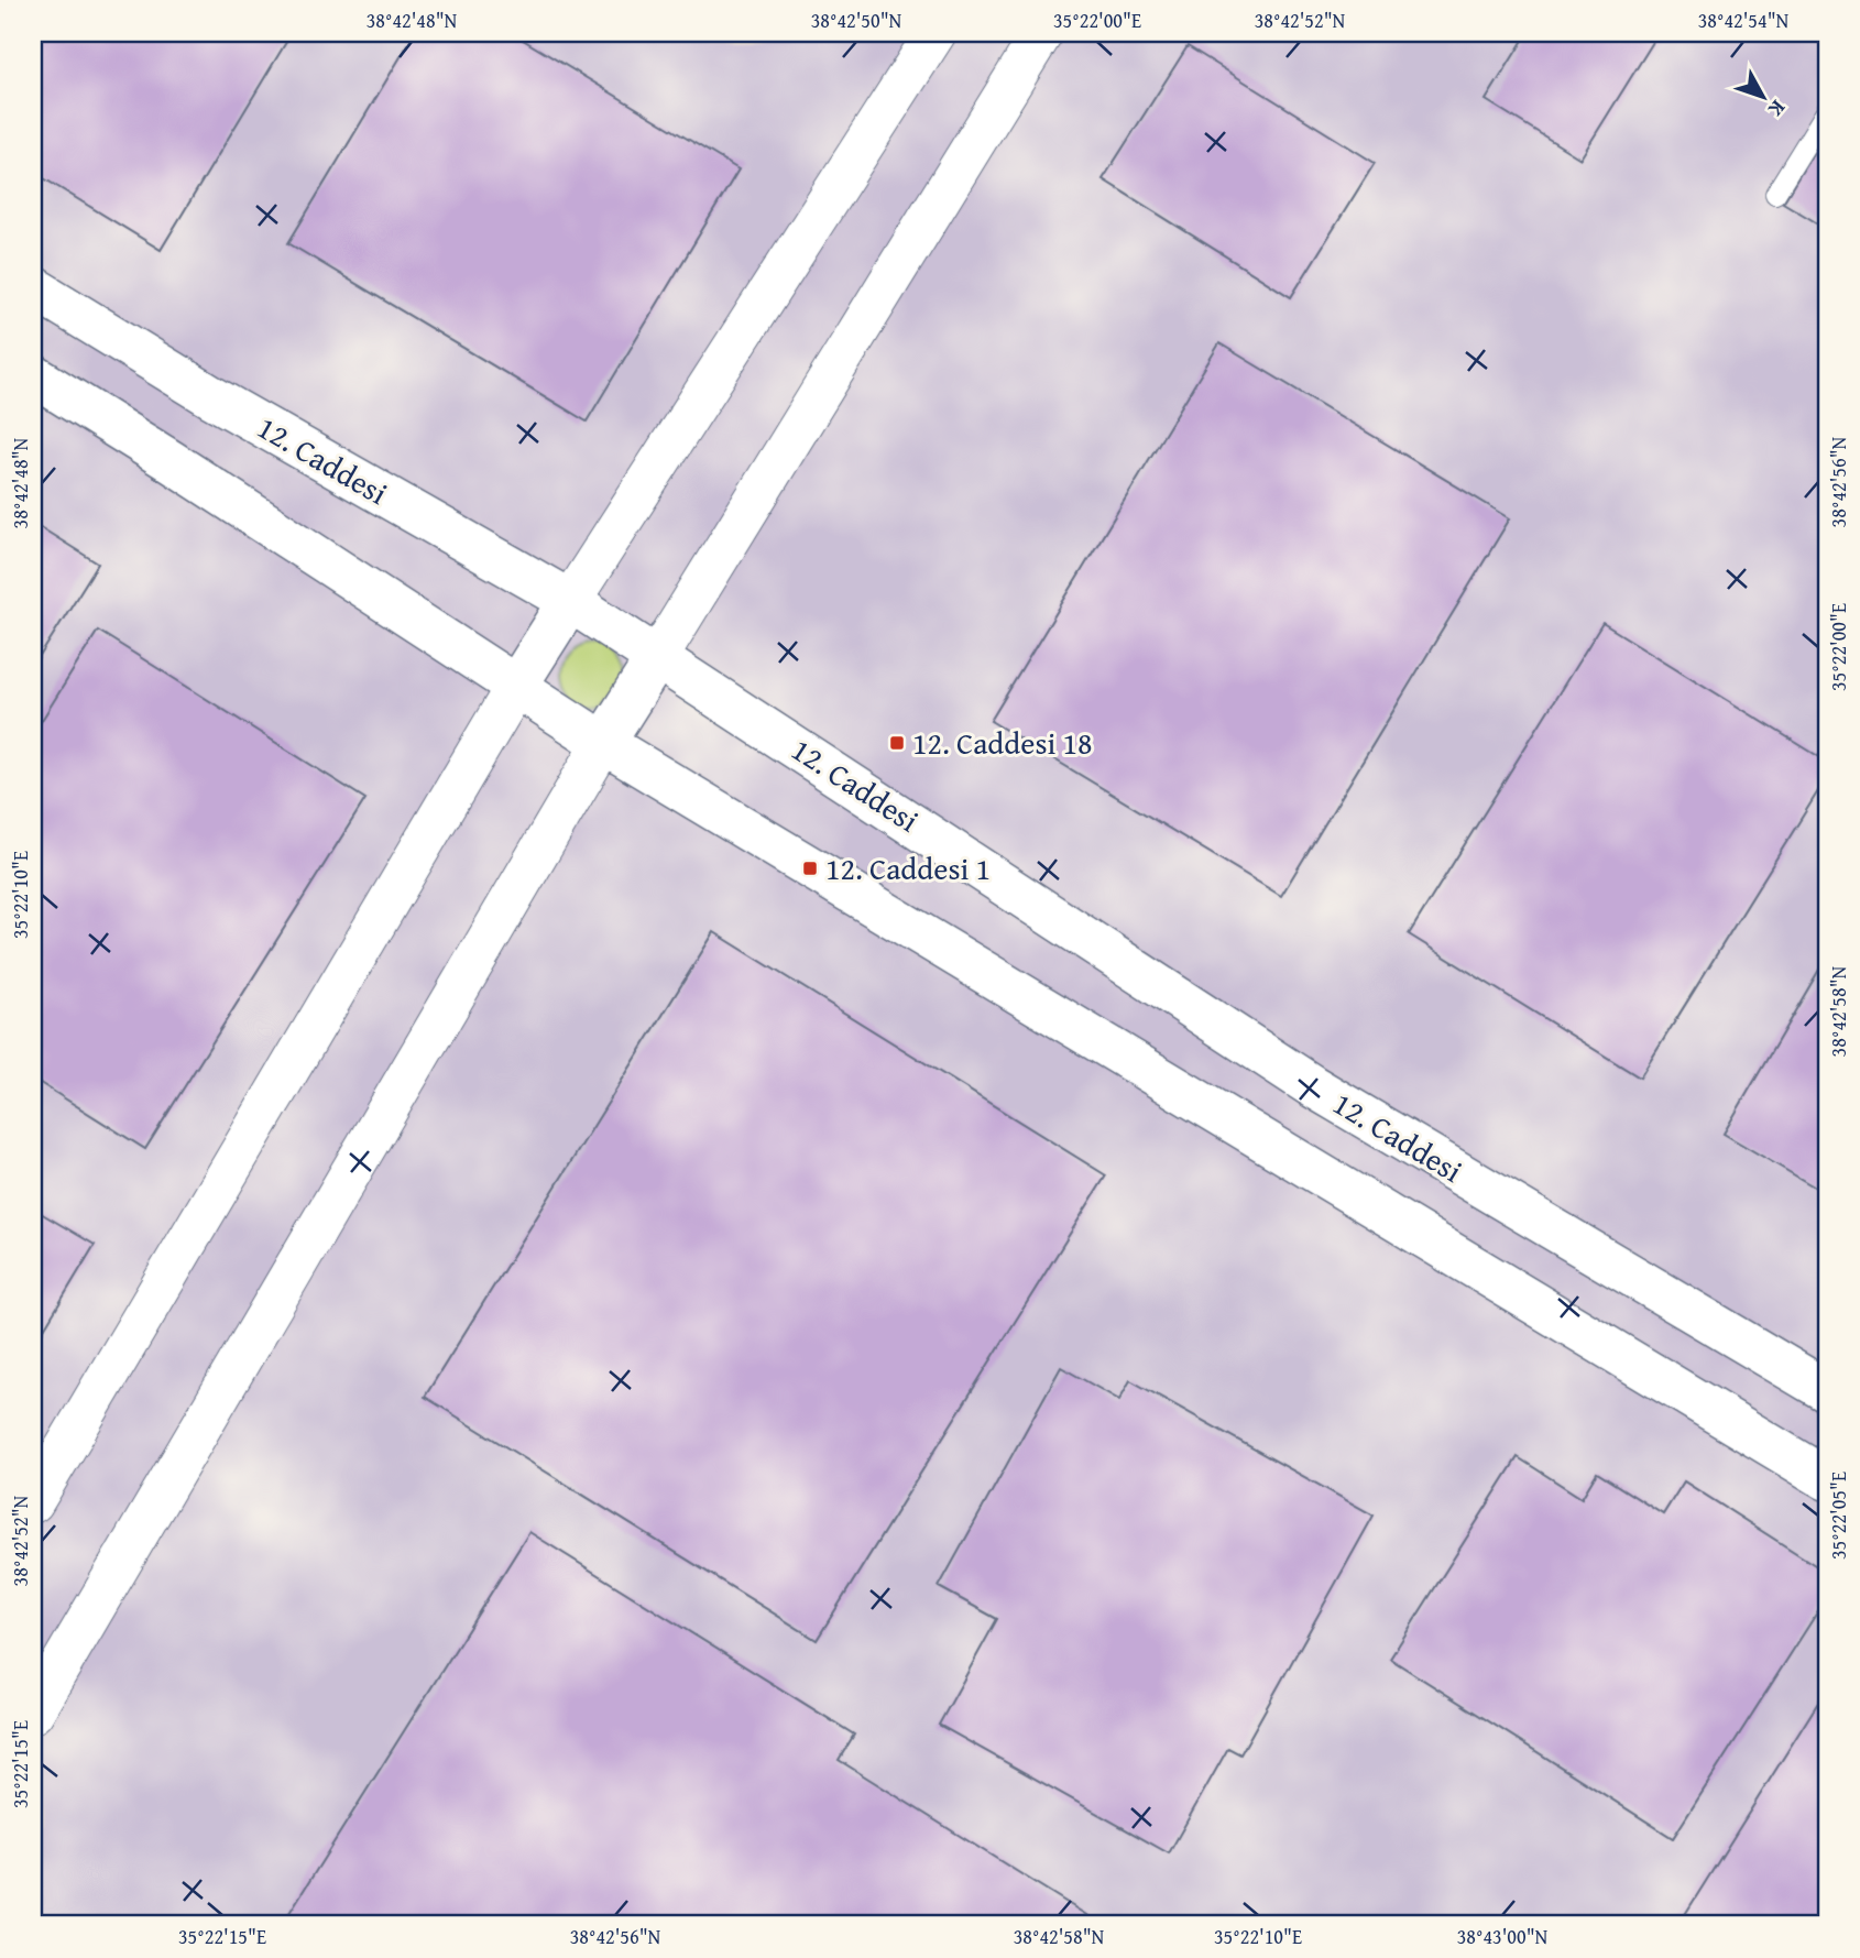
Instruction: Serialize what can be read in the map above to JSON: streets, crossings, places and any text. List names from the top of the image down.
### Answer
{
  "streets": {
    "street": ["12. Caddesi"]
  },
  "places": {
    "transit": ["12. Caddesi 18", "12. Caddesi 1"]
  },
  "north": "bottom right",
  "coordinates": [
    "38°42'48\"N",
    "38°42'50\"N",
    "35°22'00\"E",
    "38°42'52\"N",
    "38°42'54\"N",
    "38°42'56\"N",
    "35°22'10\"E",
    "38°42'58\"N",
    "35°22'05\"E",
    "35°22'15\"E",
    "38°43'00\"N"
  ]
}
